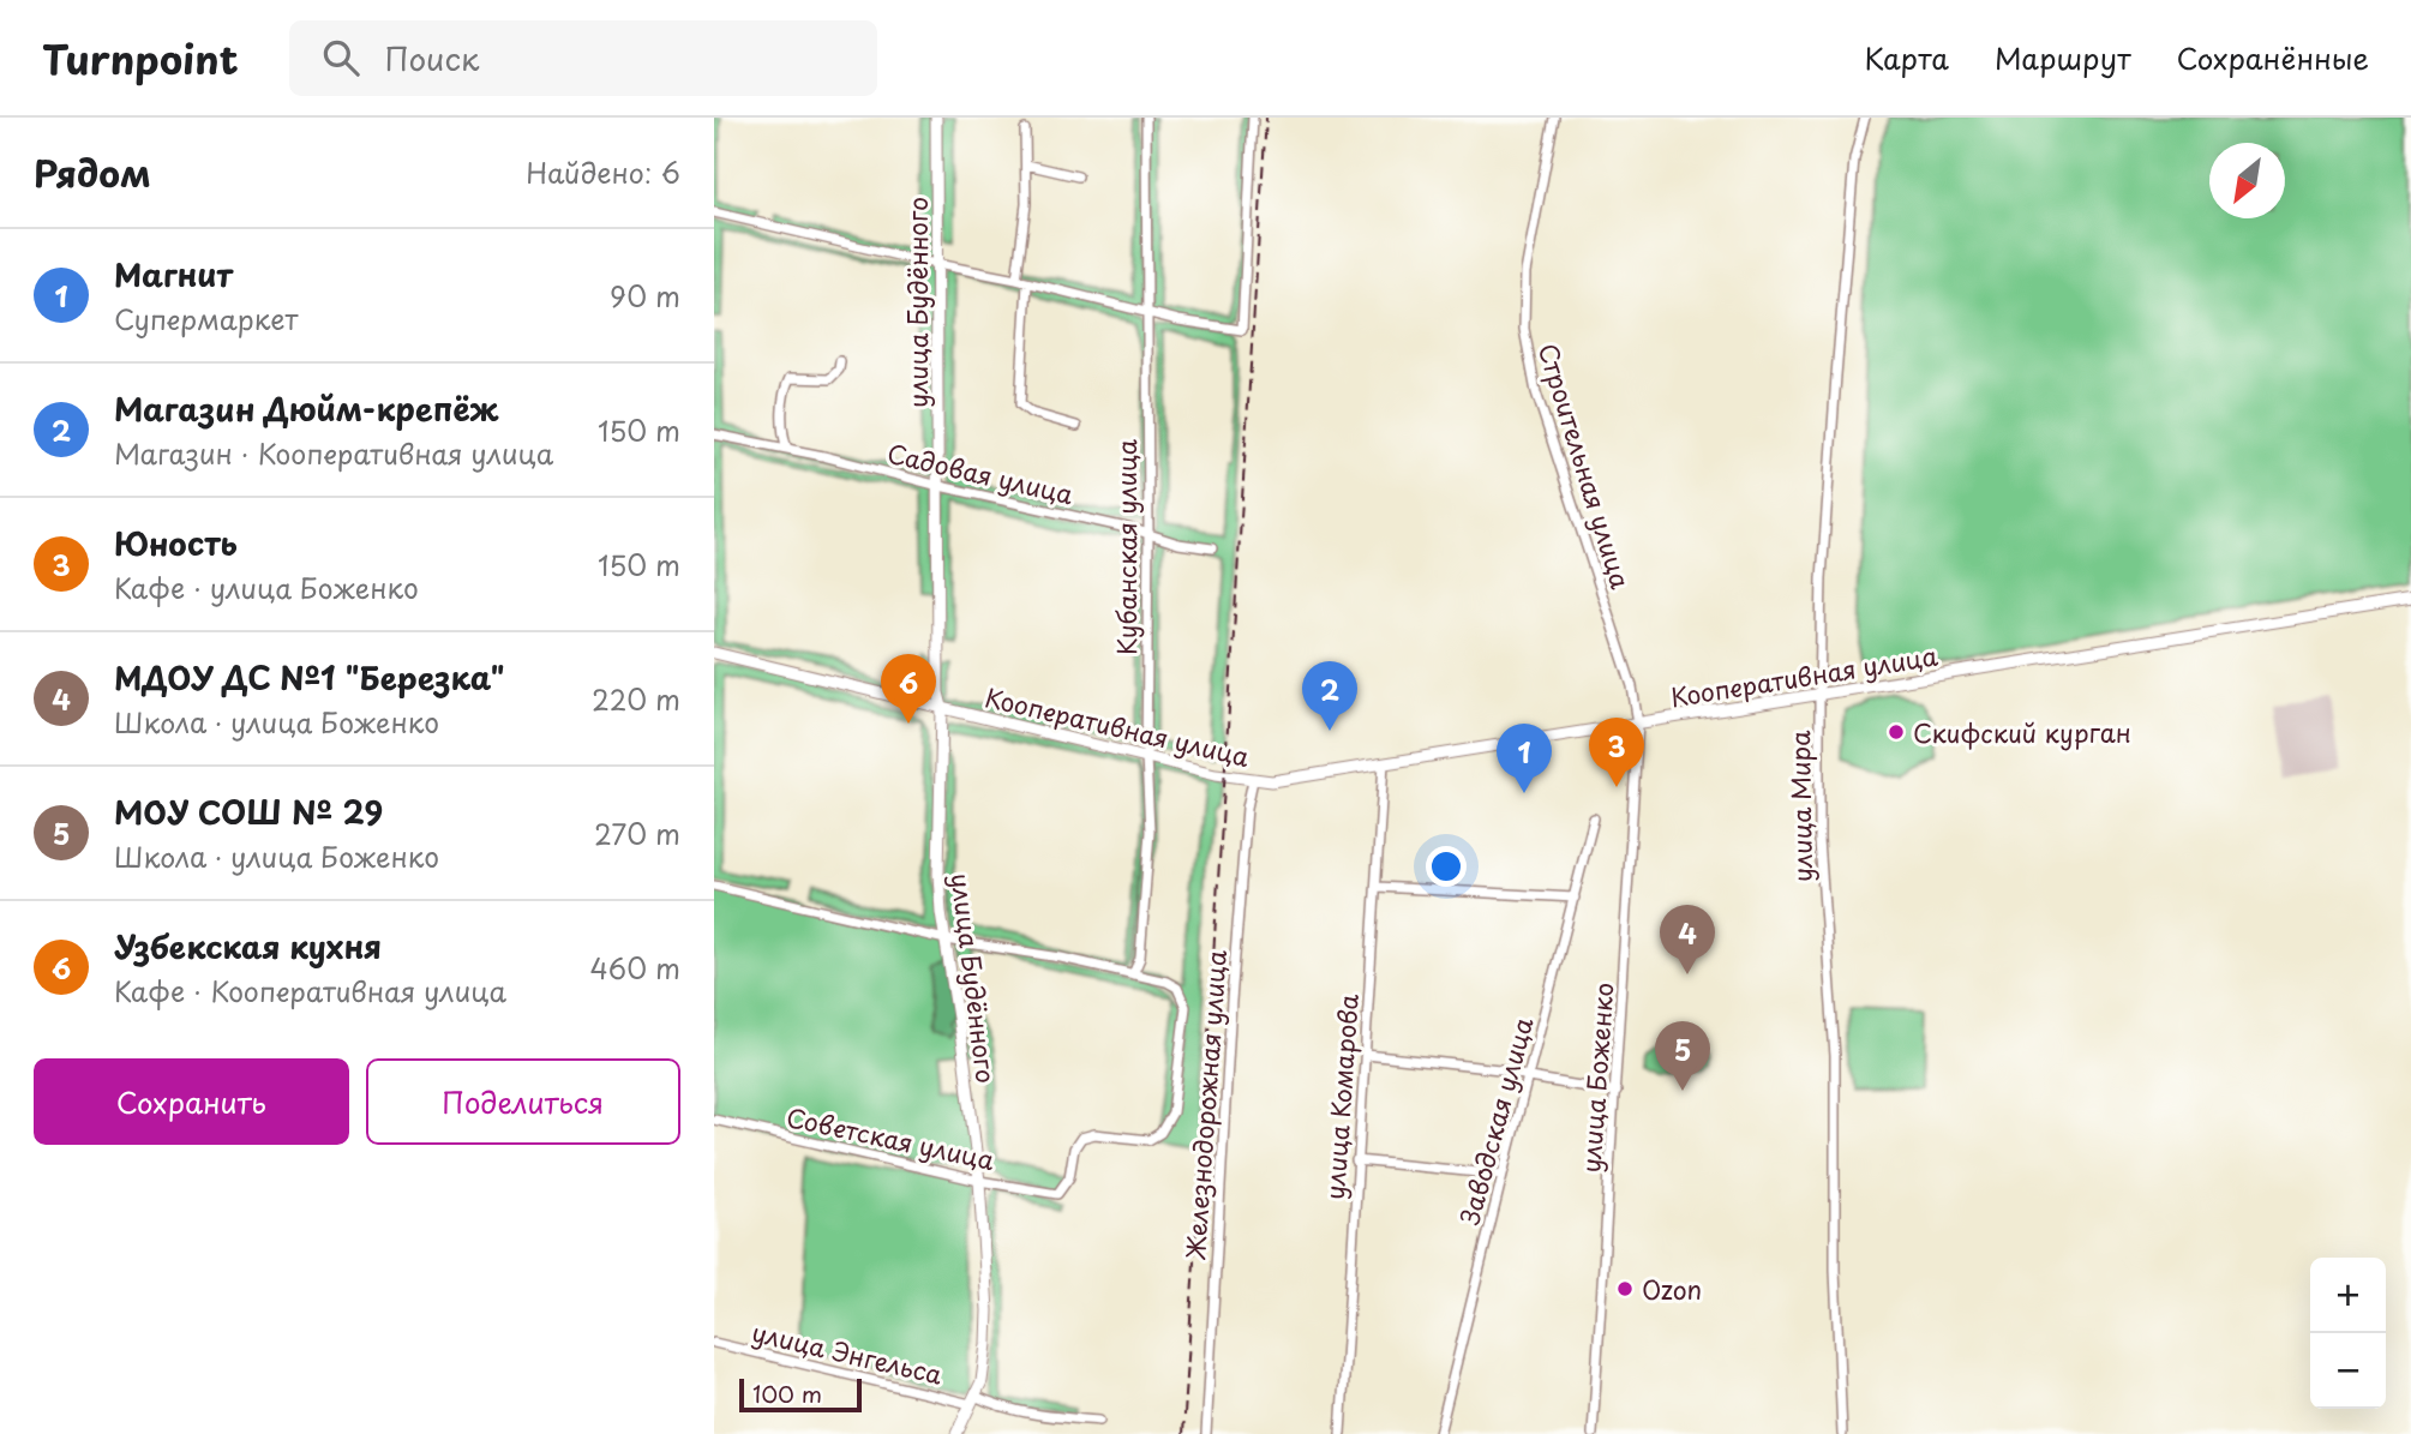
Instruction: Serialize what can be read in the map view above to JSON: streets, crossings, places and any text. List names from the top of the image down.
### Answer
{
  "streets": {
    "street": [
      "улица Будённого",
      "Строительная улица",
      "Садовая улица",
      "Кубанская улица",
      "Кооперативная улица",
      "улица Мира",
      "улица Боженко",
      "улица Комарова",
      "Железнодорожная улица",
      "Заводская улица",
      "Советская улица",
      "улица Энгельса"
    ]
  },
  "crossings": [
    ["улица Будённого", "Садовая улица"],
    ["улица Будённого", "Кооперативная улица"],
    ["улица Будённого", "Советская улица"],
    ["улица Будённого", "улица Энгельса"],
    ["Строительная улица", "Кооперативная улица"],
    ["Строительная улица", "улица Боженко"],
    ["Садовая улица", "Кубанская улица"],
    ["Кубанская улица", "Кооперативная улица"],
    ["Кубанская улица", "Железнодорожная улица"],
    ["Кооперативная улица", "улица Мира"],
    ["Кооперативная улица", "улица Боженко"],
    ["Кооперативная улица", "улица Комарова"],
    ["Кооперативная улица", "Железнодорожная улица"],
    ["Железнодорожная улица", "Советская улица"]
  ],
  "places": ["Скифский курган", "Ozon"],
  "scale_bar": "100 m",
  "north": "bottom left",
  "page": {
    "header": "Turnpoint",
    "search": "Поиск",
    "nav": ["Карта", "Маршрут", "Сохранённые"],
    "heading": ["Рядом", "Найдено: 6"],
    "list": [
      {
        "mark": "1",
        "name": "Магнит",
        "note": "Супермаркет",
        "value": "90 m"
      },
      {
        "mark": "2",
        "name": "Магазин Дюйм-крепёж",
        "note": "Магазин · Кооперативная улица",
        "value": "150 m"
      },
      {
        "mark": "3",
        "name": "Юность",
        "note": "Кафе · улица Боженко",
        "value": "150 m"
      },
      {
        "mark": "4",
        "name": "МДОУ ДС №1 \"Березка\"",
        "note": "Школа · улица Боженко",
        "value": "220 m"
      },
      {
        "mark": "5",
        "name": "МОУ СОШ № 29",
        "note": "Школа · улица Боженко",
        "value": "270 m"
      },
      {
        "mark": "6",
        "name": "Узбекская кухня",
        "note": "Кафе · Кооперативная улица",
        "value": "460 m"
      }
    ],
    "pins": [
      "6",
      "2",
      "3",
      "1",
      "4",
      "5"
    ],
    "buttons": ["Сохранить", "Поделиться"],
    "map_buttons": ["+", "−"],
    "scale": "100 m"
  }
}
